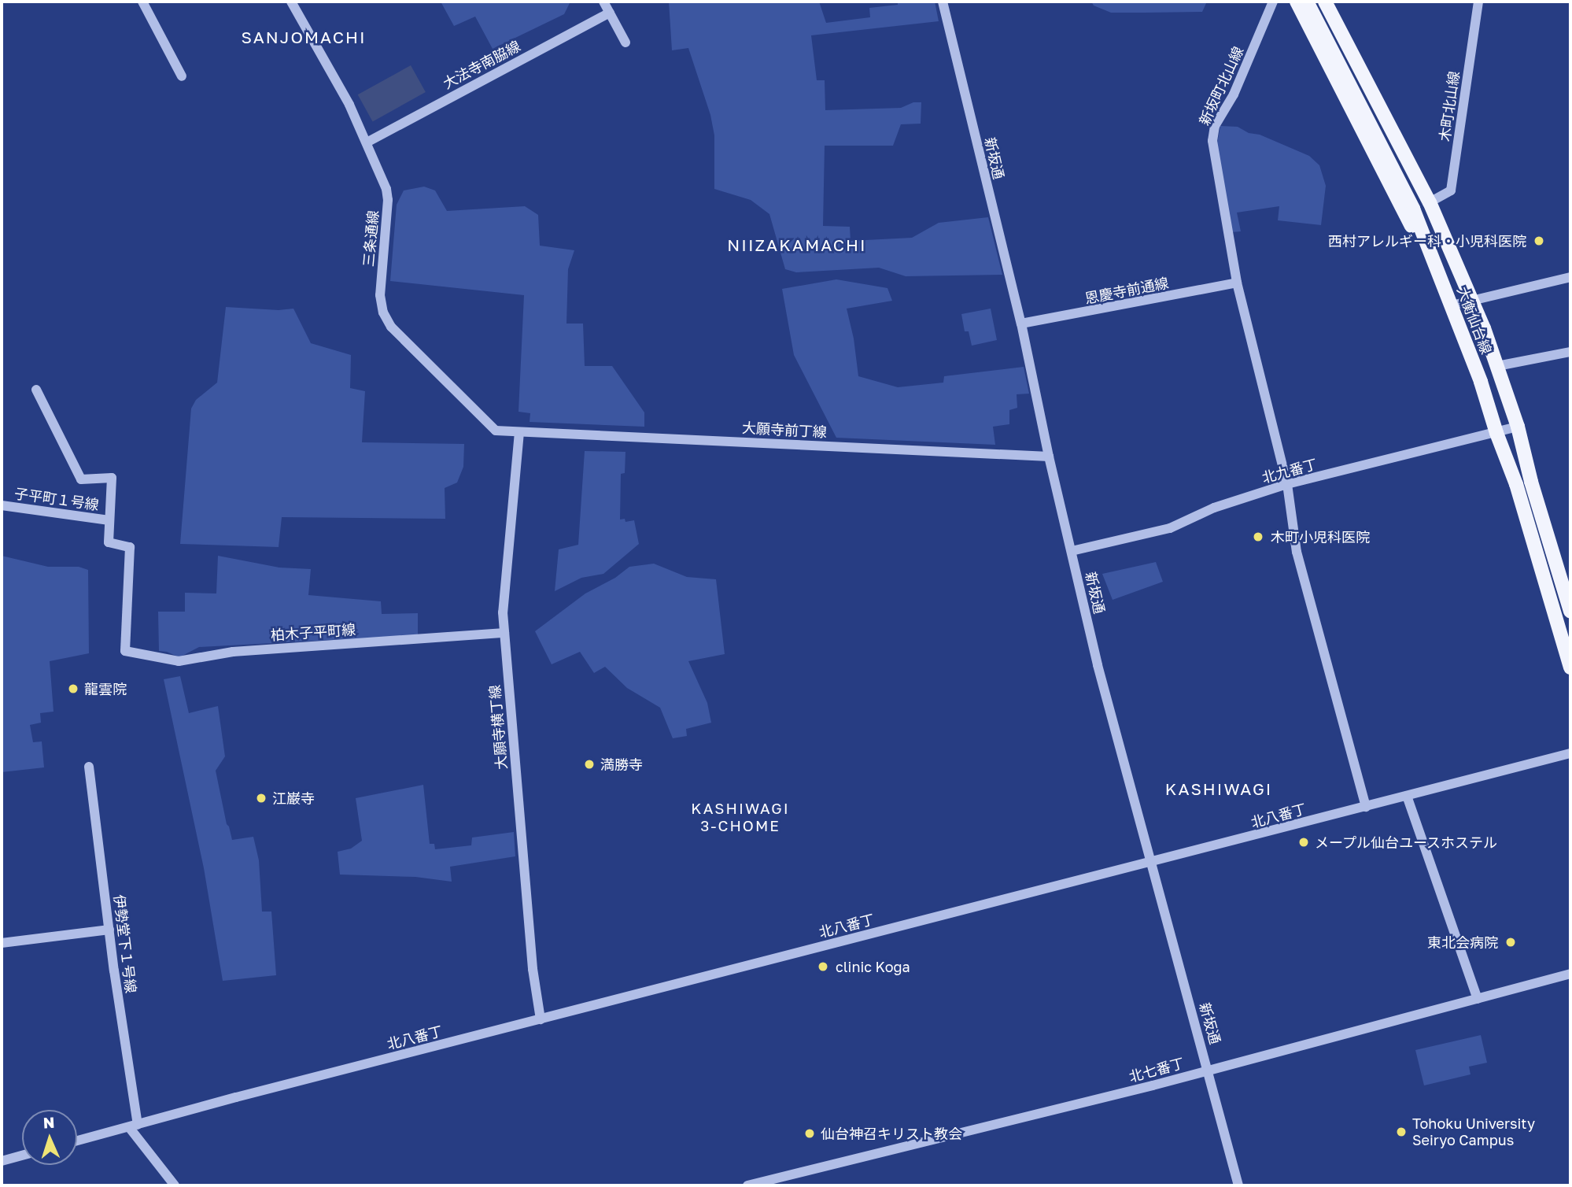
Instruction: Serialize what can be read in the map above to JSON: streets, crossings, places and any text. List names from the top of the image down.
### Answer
{
  "streets": {
    "main road": ["大衡仙台線"],
    "street": [
      "大法寺南脇線",
      "新坂町北山線",
      "木町北山線",
      "新坂通",
      "三条通線",
      "恩慶寺前通線",
      "大願寺前丁線",
      "北九番丁",
      "子平町１号線",
      "柏木子平町線",
      "大願寺横丁線",
      "北八番丁",
      "伊勢堂下１号線",
      "北七番丁"
    ]
  },
  "crossings": [
    ["大法寺南脇線", "三条通線"],
    ["新坂町北山線", "恩慶寺前通線"],
    ["新坂町北山線", "北九番丁"],
    ["新坂町北山線", "北八番丁"],
    ["木町北山線", "大衡仙台線"],
    ["新坂通", "恩慶寺前通線"],
    ["新坂通", "大願寺前丁線"],
    ["新坂通", "北九番丁"],
    ["新坂通", "北八番丁"],
    ["新坂通", "北七番丁"],
    ["三条通線", "大願寺前丁線"],
    ["三条通線", "大願寺横丁線"],
    ["大衡仙台線", "北九番丁"],
    ["大願寺前丁線", "大願寺横丁線"],
    ["子平町１号線", "柏木子平町線"],
    ["柏木子平町線", "大願寺横丁線"],
    ["大願寺横丁線", "北八番丁"],
    ["北八番丁", "伊勢堂下１号線"]
  ],
  "districts": [
    "SANJOMACHI",
    "NIIZAKAMACHI",
    "KASHIWAGI",
    "KASHIWAGI 3-CHOME"
  ],
  "places": [
    "西村アレルギー科・小児科医院",
    "木町小児科医院",
    "龍雲院",
    "満勝寺",
    "江巌寺",
    "メープル仙台ユースホステル",
    "東北会病院",
    "clinic Koga",
    "Tohoku University Seiryo Campus",
    "仙台神召キリスト教会"
  ],
  "north": "top"
}
